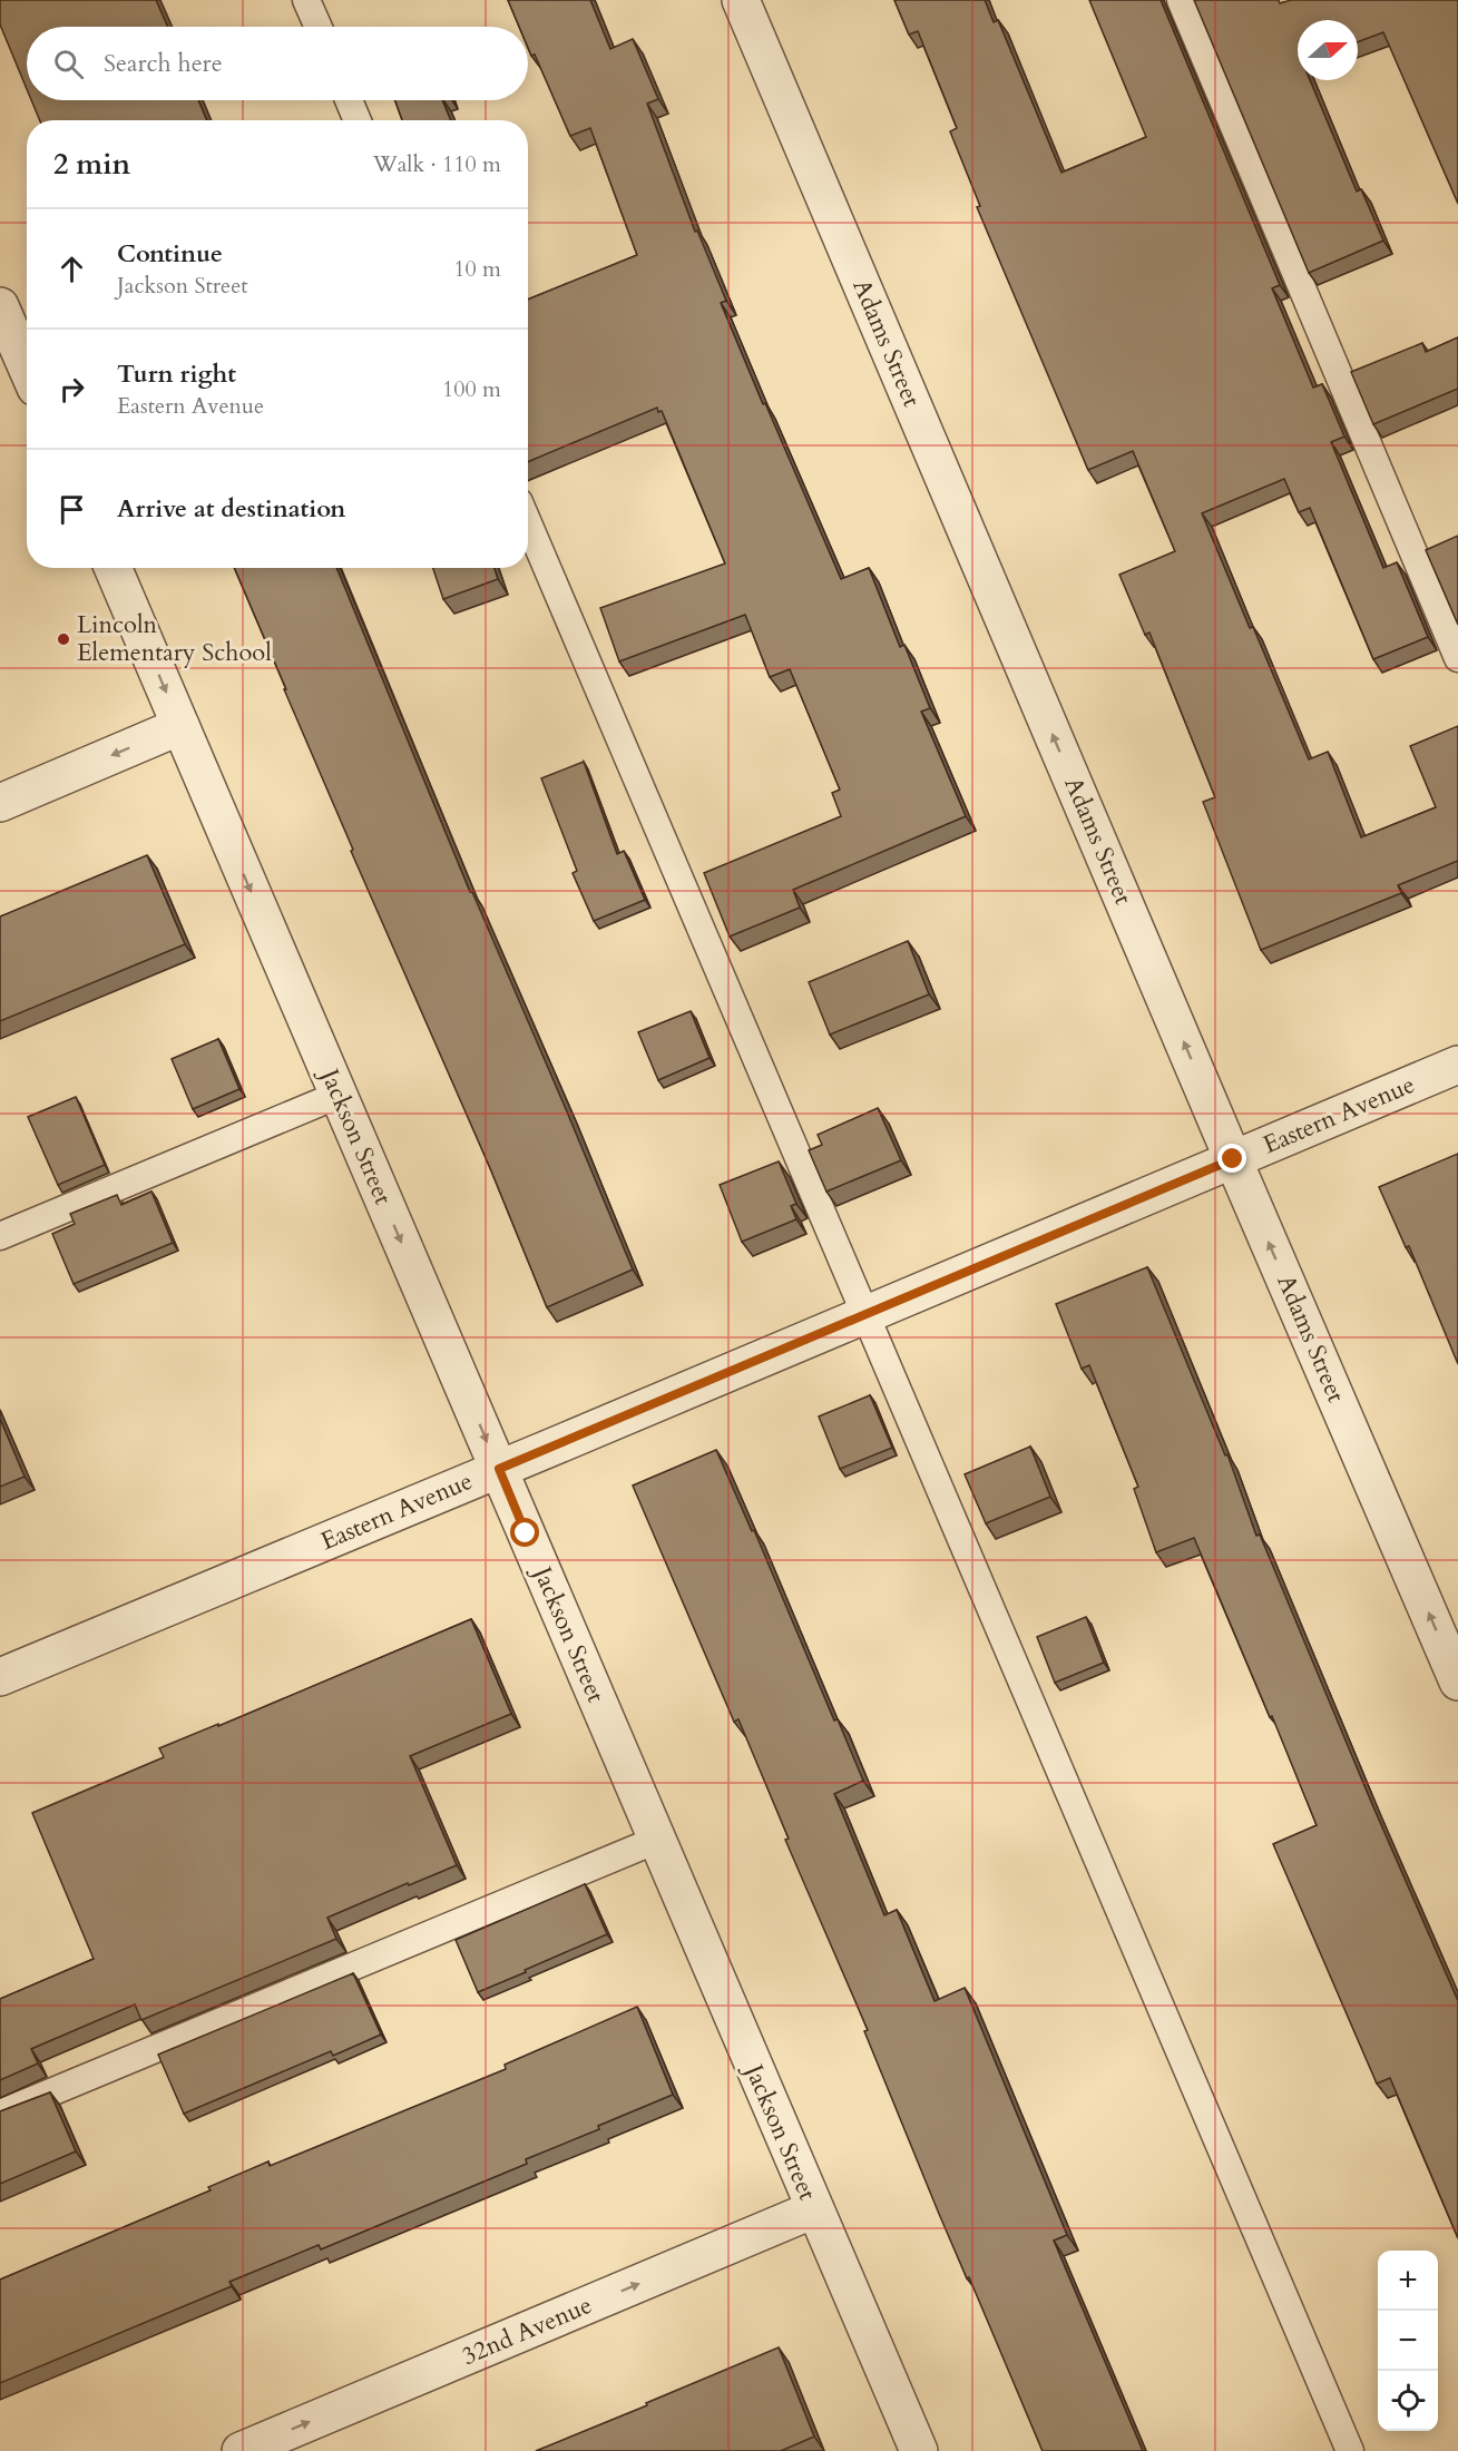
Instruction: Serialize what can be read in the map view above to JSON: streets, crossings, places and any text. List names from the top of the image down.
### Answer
{
  "streets": {
    "street": [
      "Adams Street",
      "Eastern Avenue",
      "Jackson Street",
      "32nd Avenue"
    ]
  },
  "crossings": [
    ["Adams Street", "Eastern Avenue"],
    ["Eastern Avenue", "Jackson Street"],
    ["Jackson Street", "32nd Avenue"]
  ],
  "one_way": ["Adams Street", "Jackson Street", "32nd Avenue"],
  "places": ["Lincoln Elementary School"],
  "north": "right",
  "page": {
    "search": "Search here",
    "heading": ["2 min", "Walk · 110 m"],
    "list": [
      ["Continue", "Jackson Street", "10 m"],
      ["Turn right", "Eastern Avenue", "100 m"],
      "Arrive at destination"
    ],
    "map_buttons": ["+", "−"]
  }
}
